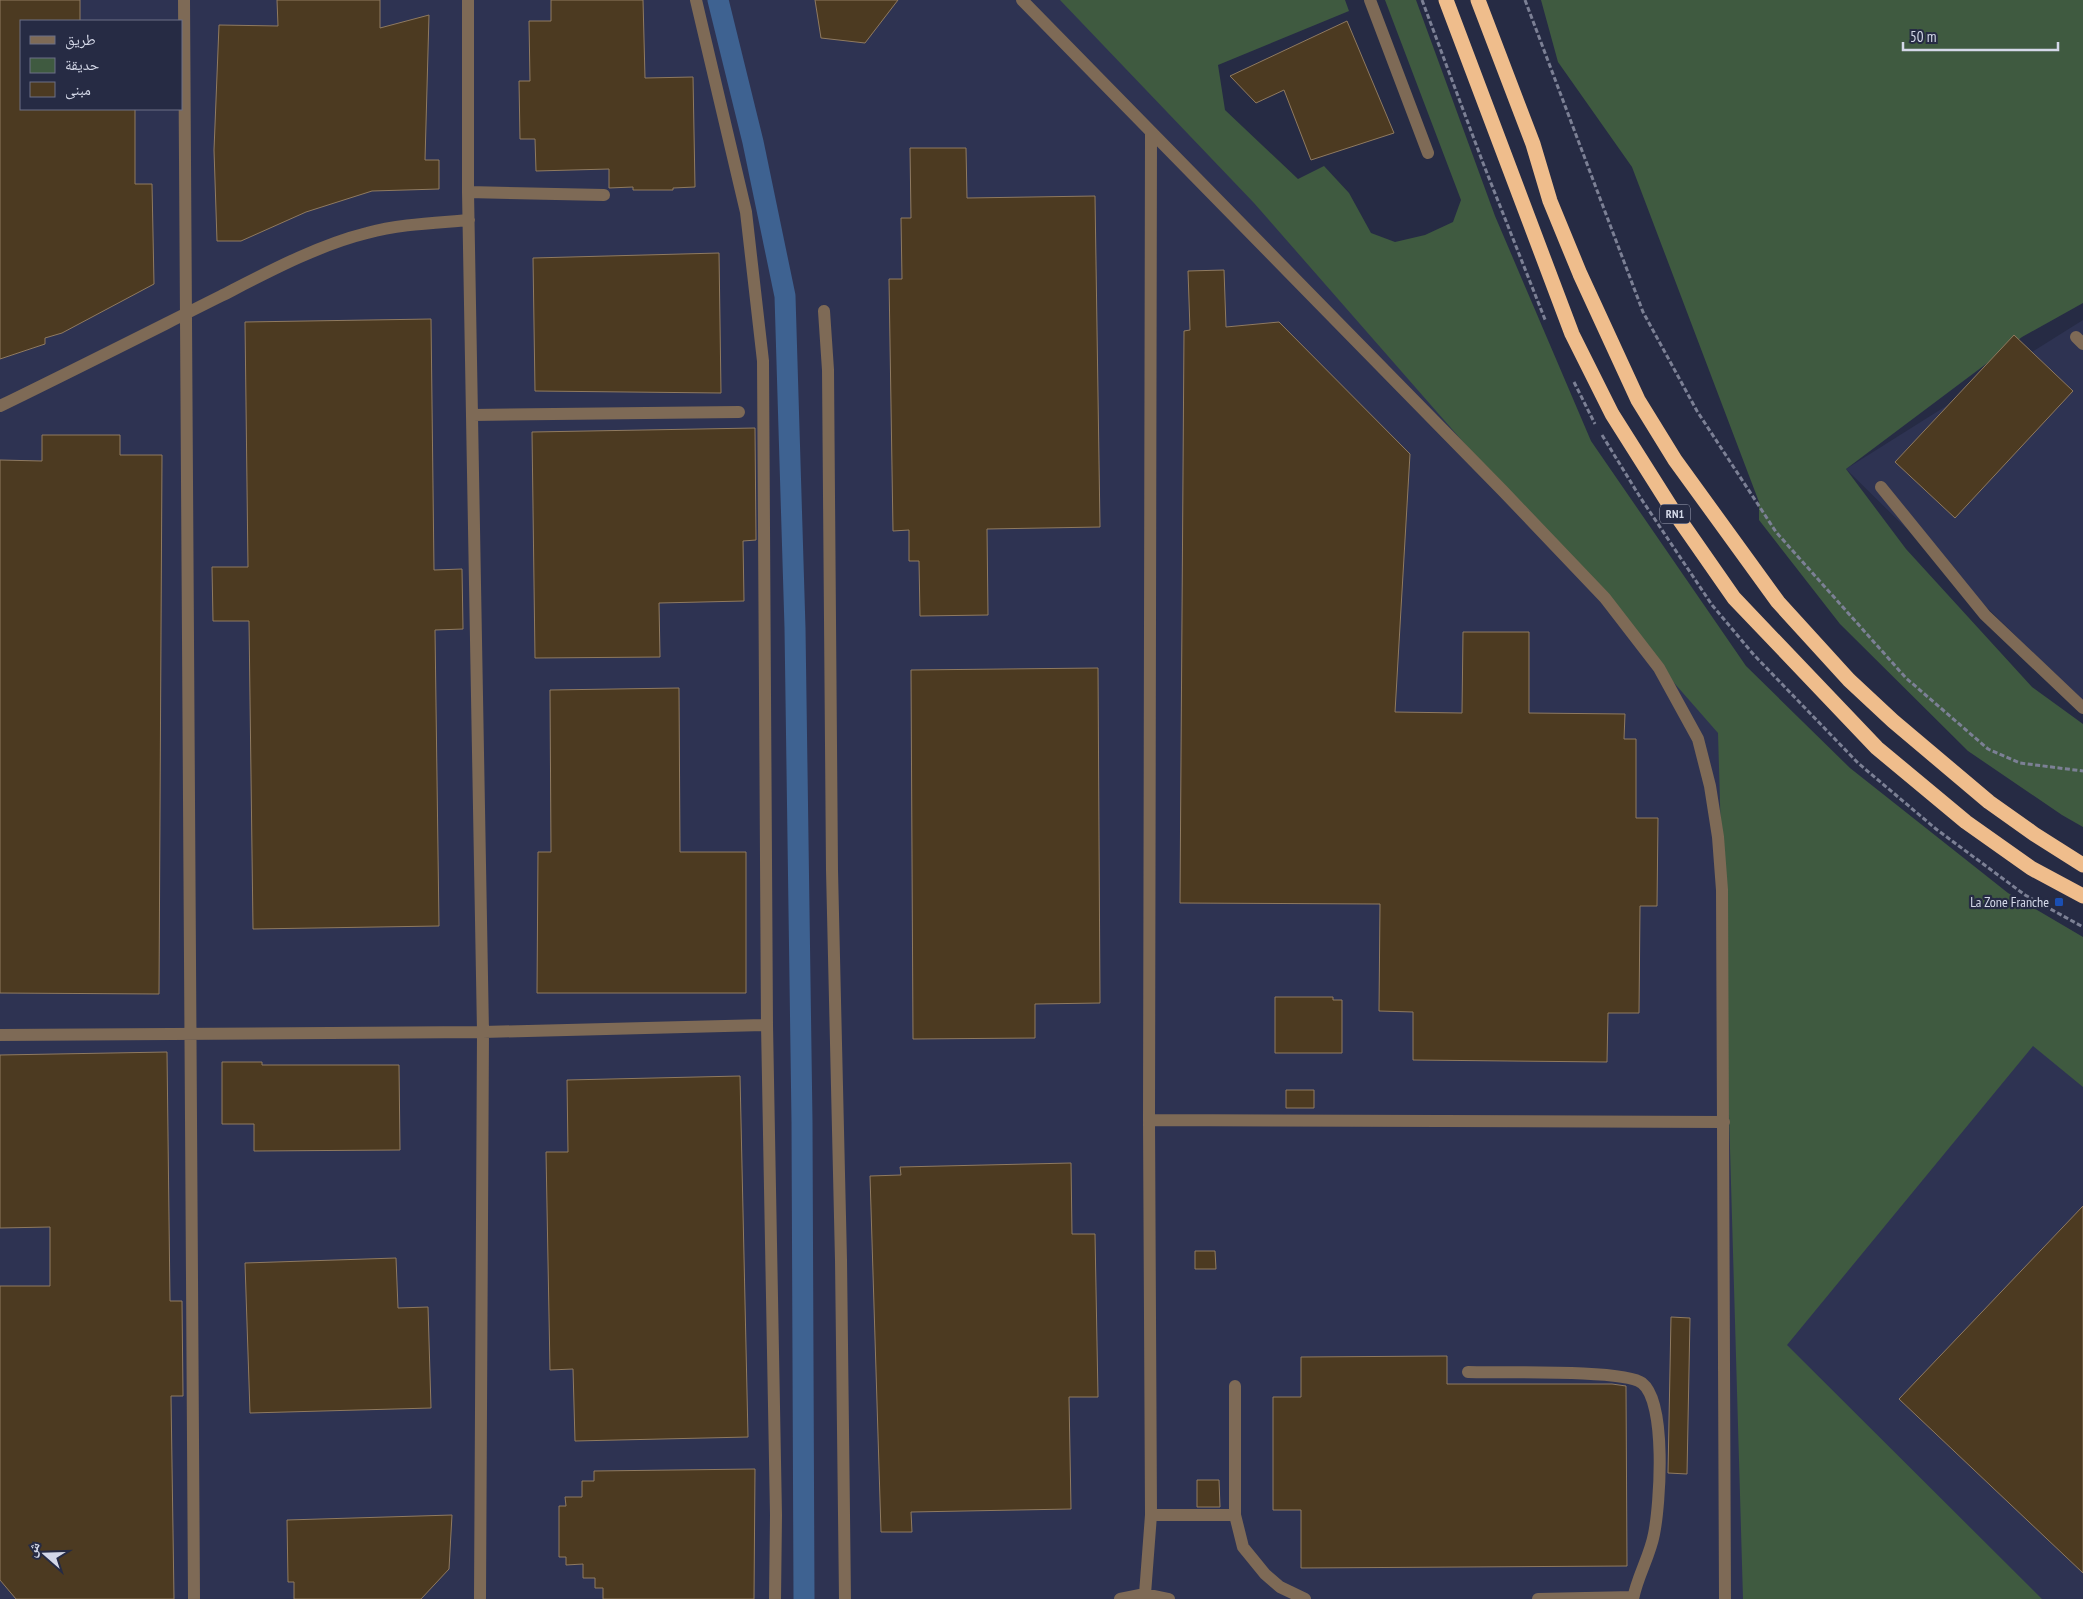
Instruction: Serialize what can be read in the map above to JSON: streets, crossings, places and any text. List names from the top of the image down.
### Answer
{
  "streets": {
    "highway": ["RN1"]
  },
  "places": {
    "transit": ["La Zone Franche"]
  },
  "legend": ["طريق", "حديقة", "مبنى"],
  "scale_bar": "50 m",
  "north": "left"
}
